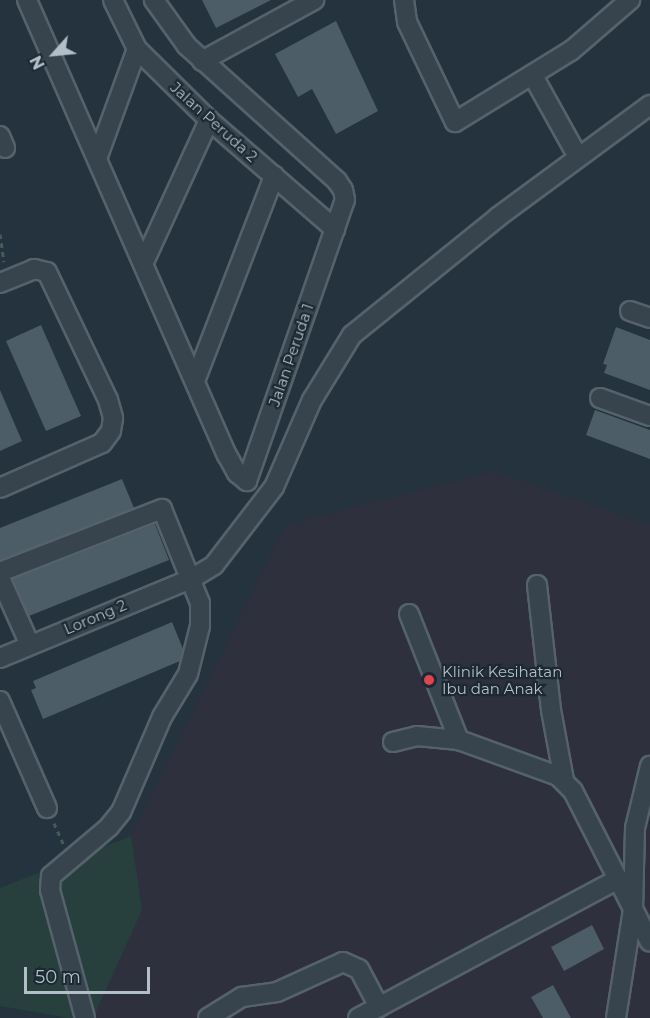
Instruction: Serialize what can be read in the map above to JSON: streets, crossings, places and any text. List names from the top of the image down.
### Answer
{
  "streets": {
    "street": ["Jalan Peruda 2", "Jalan Peruda 1", "Lorong 2"]
  },
  "crossings": [
    ["Jalan Peruda 2", "Jalan Peruda 1"]
  ],
  "places": ["Klinik Kesihatan Ibu dan Anak"],
  "scale_bar": "50 m",
  "north": "bottom left"
}
